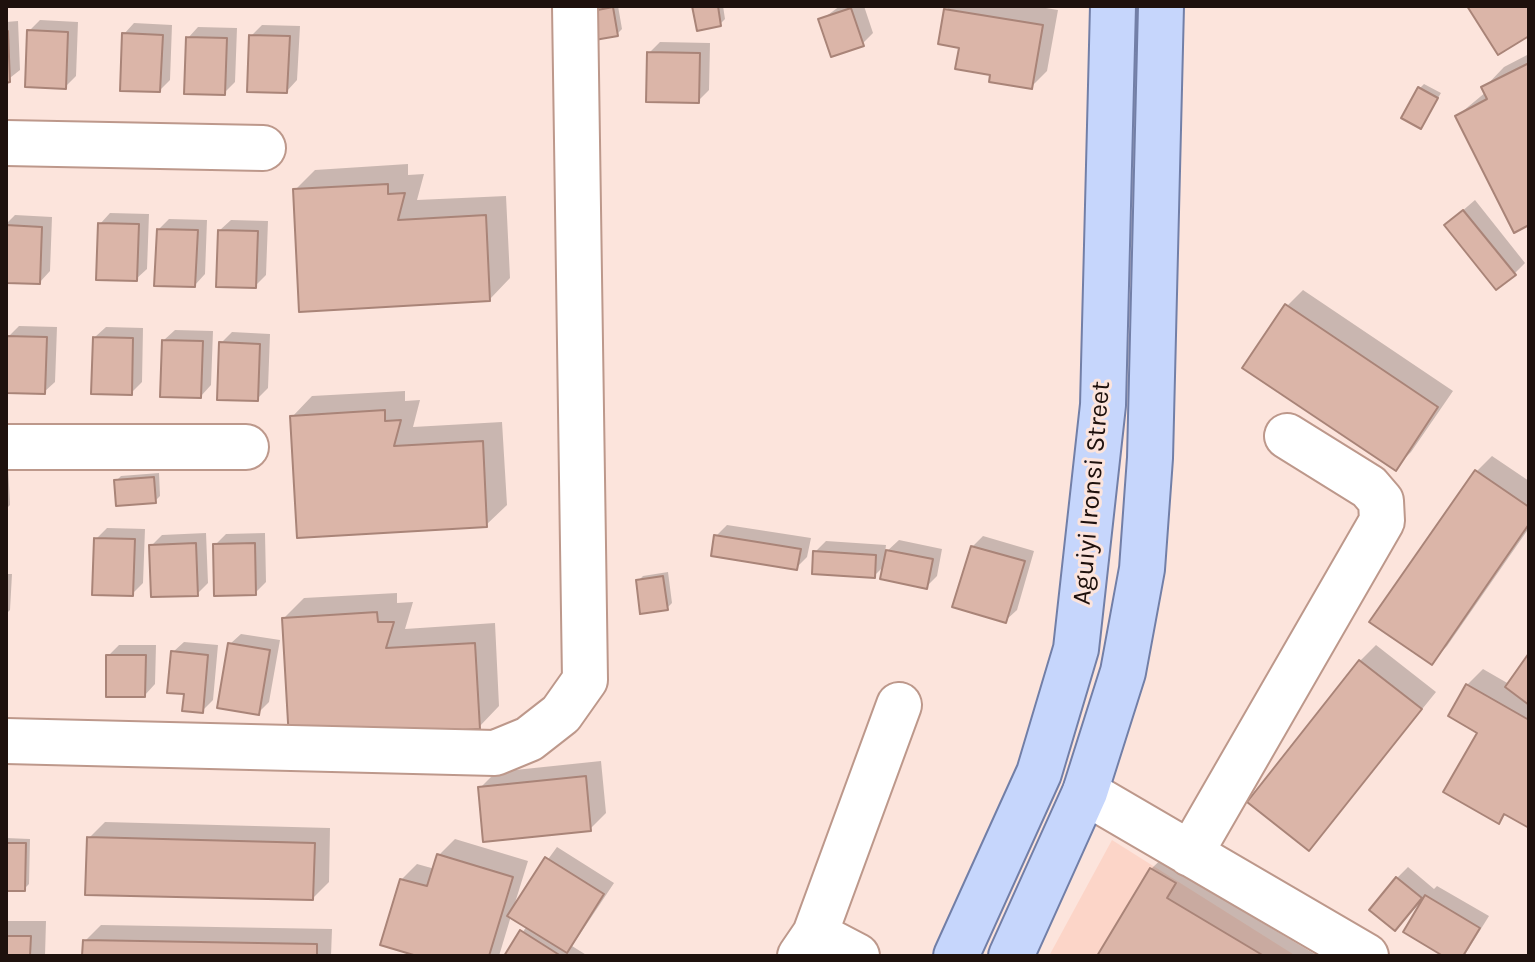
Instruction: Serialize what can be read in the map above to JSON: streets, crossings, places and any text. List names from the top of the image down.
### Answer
{
  "streets": {
    "main road": ["Aguiyi Ironsi Street"]
  }
}
